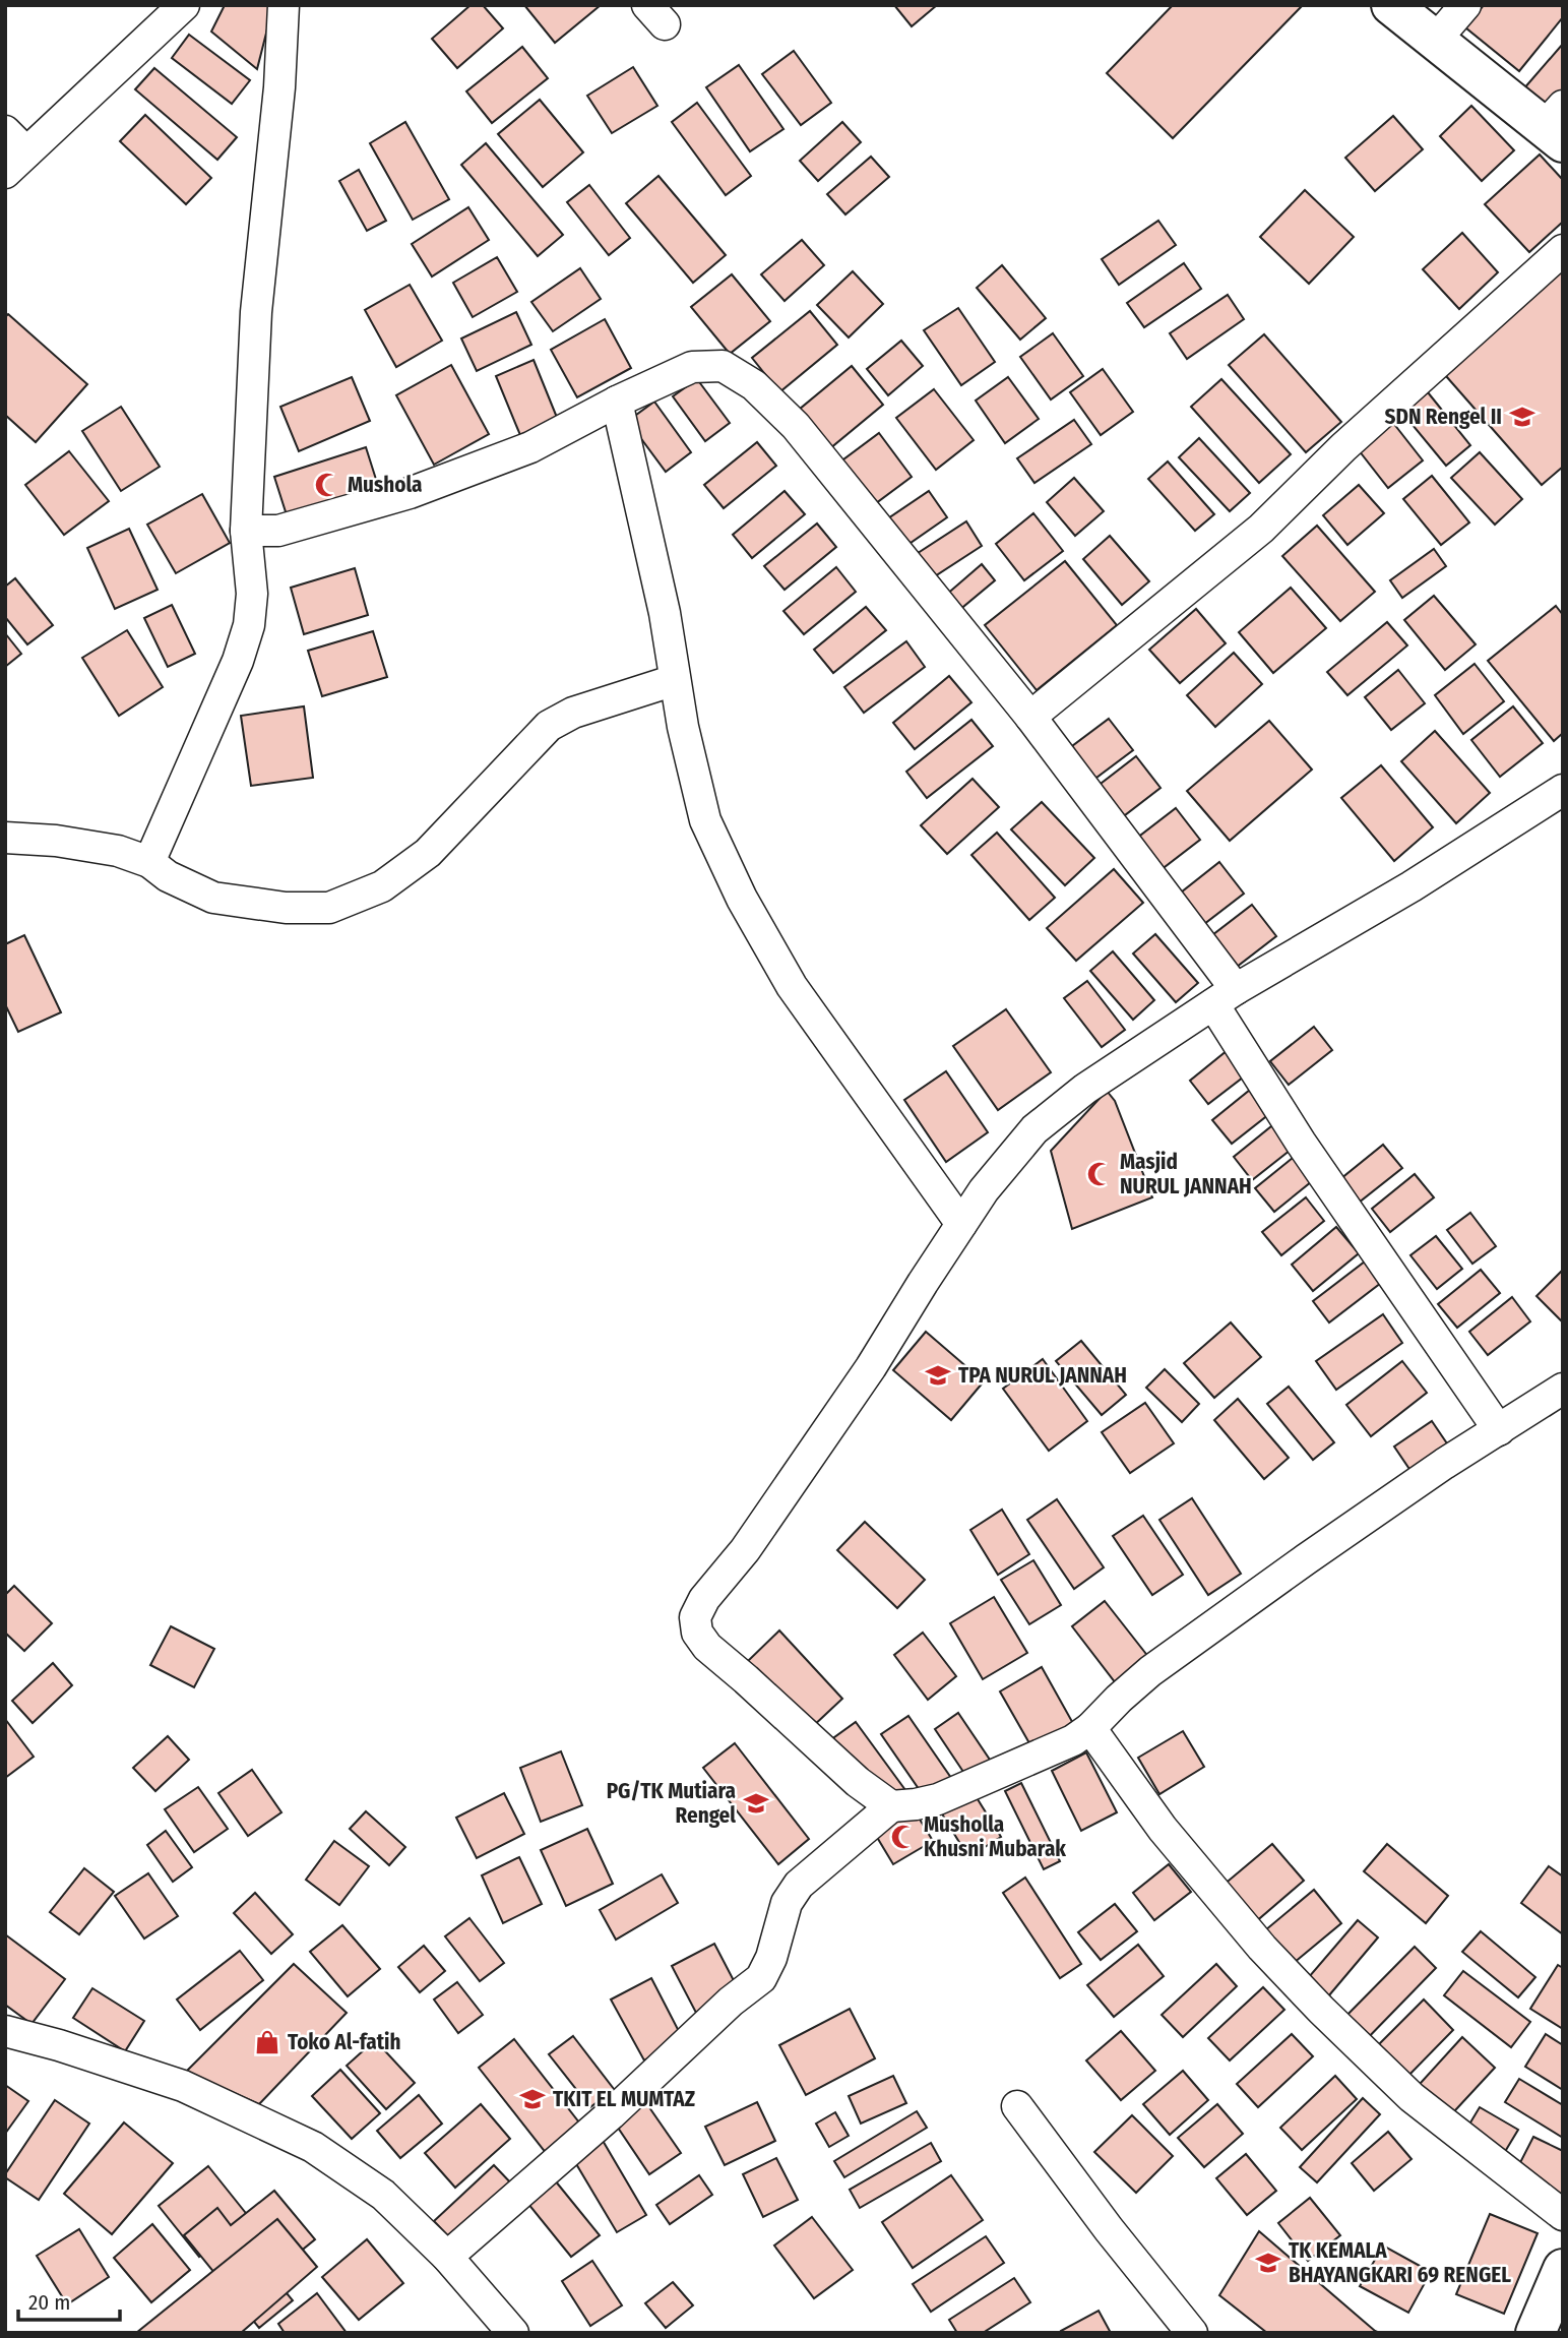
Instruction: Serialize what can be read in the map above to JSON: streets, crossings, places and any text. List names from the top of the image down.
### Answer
{
  "places": {
    "school or university": [
      "SDN Rengel II",
      "TPA NURUL JANNAH",
      "PG/TK Mutiara Rengel",
      "TKIT EL MUMTAZ",
      "TK KEMALA BHAYANGKARI 69 RENGEL"
    ],
    "mosque": ["Mushola", "Masjid NURUL JANNAH", "Musholla Khusni Mubarak"],
    "shop": ["Toko Al-fatih"]
  },
  "scale_bar": "20 m"
}
